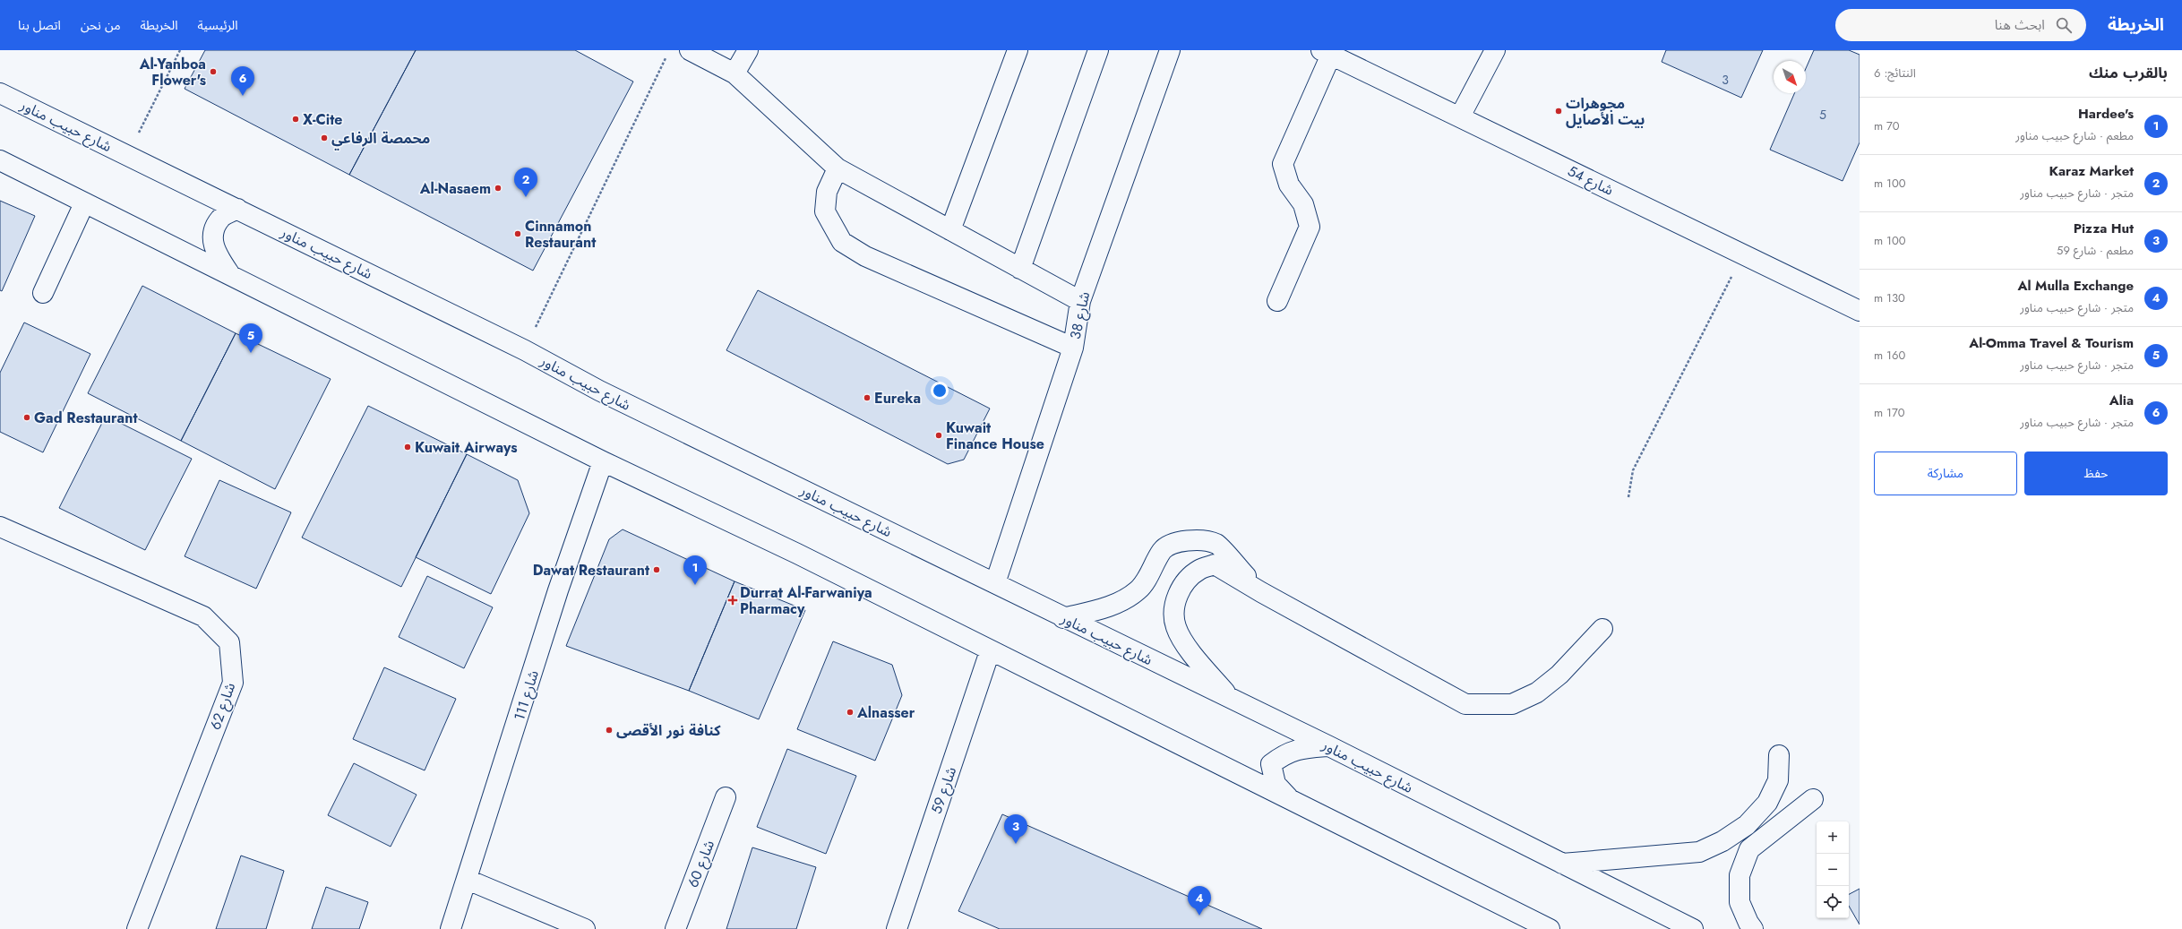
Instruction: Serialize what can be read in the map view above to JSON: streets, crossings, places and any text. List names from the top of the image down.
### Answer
{
  "streets": {
    "street": [
      "شارع حبيب مناور",
      "شارع 54",
      "شارع 38",
      "شارع 111",
      "شارع 62",
      "شارع 59",
      "شارع 60"
    ]
  },
  "crossings": [
    ["شارع حبيب مناور", "شارع 38"]
  ],
  "places": {
    "other": [
      "Al-Yanboa Flower's",
      "مجوهرات بيت الأصايل",
      "X-Cite",
      "محمصة الرفاعي",
      "Al-Nasaem",
      "Cinnamon Restaurant",
      "Eureka",
      "Gad Restaurant",
      "Kuwait Finance House",
      "Kuwait Airways",
      "Dawat Restaurant",
      "Alnasser",
      "كنافة نور الأقصى"
    ],
    "health": ["Durrat Al-Farwaniya Pharmacy"]
  },
  "house_numbers": ["3", "5"],
  "north": "bottom right",
  "page": {
    "header": "الخريطة",
    "search": "ابحث هنا",
    "nav": [
      "الرئيسية",
      "الخريطة",
      "من نحن",
      "اتصل بنا"
    ],
    "heading": ["بالقرب منك", "النتائج: 6"],
    "pins": [
      "6",
      "2",
      "5",
      "1",
      "3",
      "4"
    ],
    "list": [
      {
        "mark": "1",
        "name": "Hardee's",
        "note": "مطعم · شارع حبيب مناور",
        "value": "70 m"
      },
      {
        "mark": "2",
        "name": "Karaz Market",
        "note": "متجر · شارع حبيب مناور",
        "value": "100 m"
      },
      {
        "mark": "3",
        "name": "Pizza Hut",
        "note": "مطعم · شارع 59",
        "value": "100 m"
      },
      {
        "mark": "4",
        "name": "Al Mulla Exchange",
        "note": "متجر · شارع حبيب مناور",
        "value": "130 m"
      },
      {
        "mark": "5",
        "name": "Al-Omma Travel & Tourism",
        "note": "متجر · شارع حبيب مناور",
        "value": "160 m"
      },
      {
        "mark": "6",
        "name": "Alia",
        "note": "متجر · شارع حبيب مناور",
        "value": "170 m"
      }
    ],
    "buttons": ["حفظ", "مشاركة"],
    "map_buttons": ["+", "−"]
  }
}
